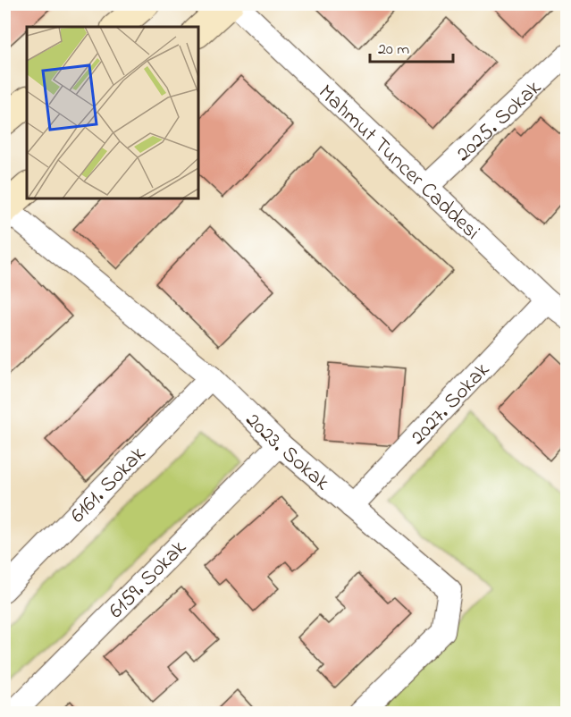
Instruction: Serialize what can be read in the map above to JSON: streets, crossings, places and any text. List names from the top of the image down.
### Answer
{
  "streets": {
    "street": [
      "2025. Sokak",
      "Mahmut Tuncer Caddesi",
      "2027. Sokak",
      "2023. Sokak",
      "6161. Sokak",
      "6159. Sokak"
    ]
  },
  "crossings": [
    ["2025. Sokak", "Mahmut Tuncer Caddesi"],
    ["Mahmut Tuncer Caddesi", "2027. Sokak"],
    ["2027. Sokak", "2023. Sokak"],
    ["2023. Sokak", "6161. Sokak"],
    ["2023. Sokak", "6159. Sokak"]
  ],
  "scale_bar": "20 m"
}
